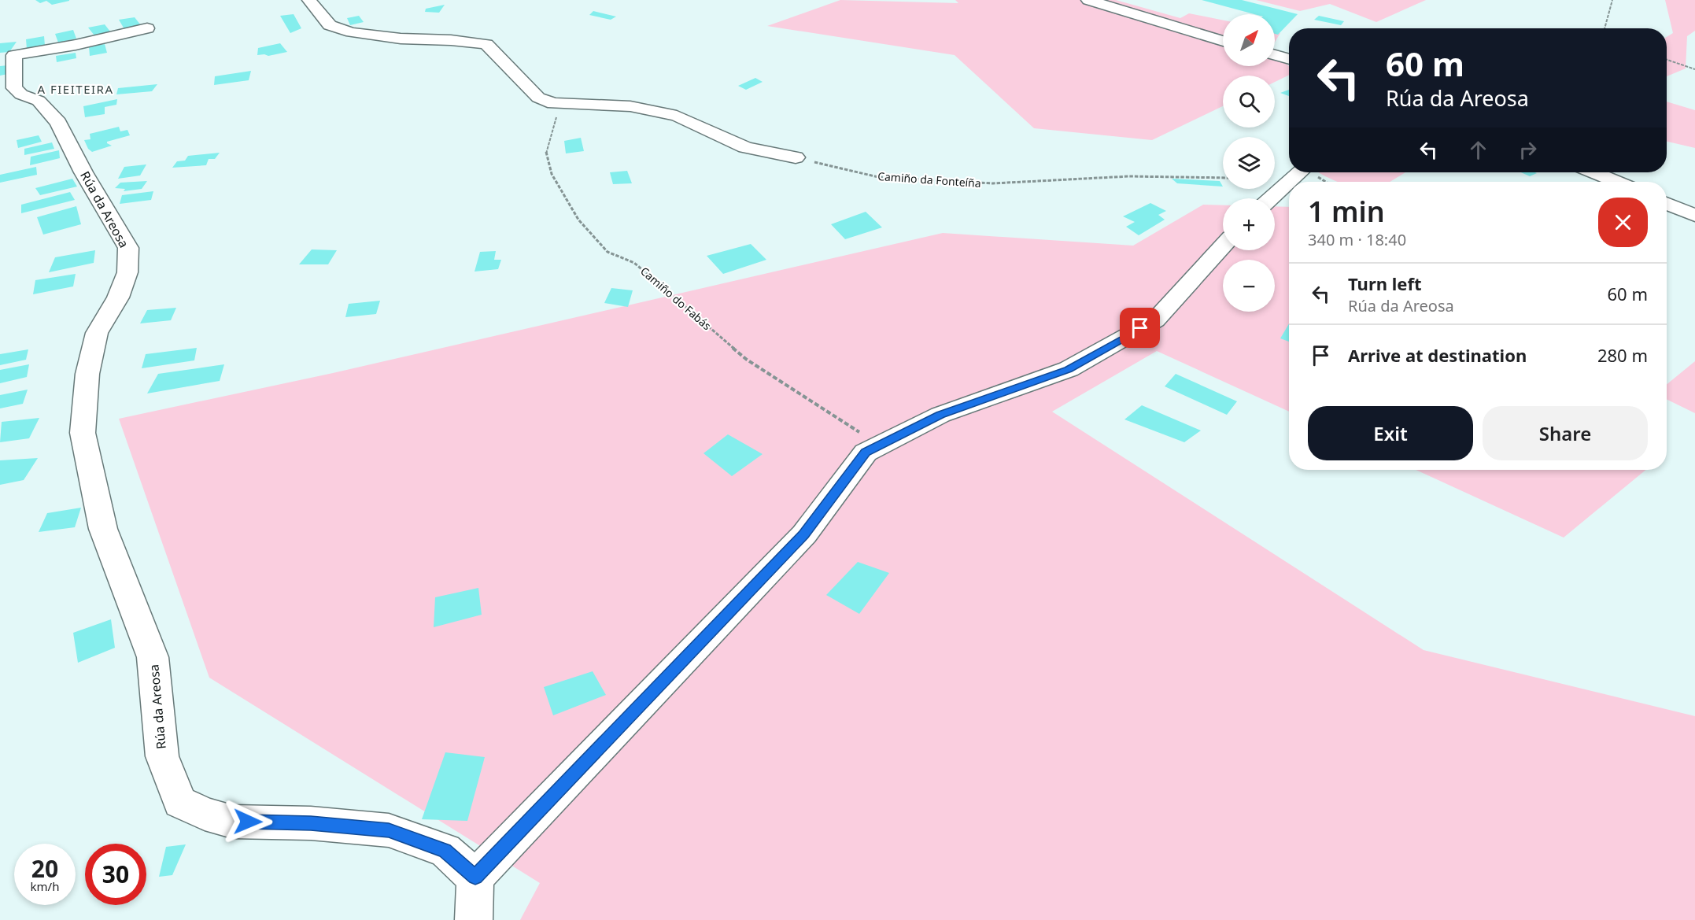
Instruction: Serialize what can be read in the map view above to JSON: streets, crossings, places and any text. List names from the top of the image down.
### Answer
{
  "streets": {
    "street": ["Rúa da Areosa"],
    "path": ["Camiño da Fonteíña", "Camiño do Fabás"]
  },
  "districts": ["A FIEITEIRA"],
  "north": "top right",
  "page": {
    "map_buttons": ["+", "−"],
    "turn": ["60 m", "Rúa da Areosa"],
    "heading": ["1 min", "340 m · 18:40"],
    "list": [
      {
        "name": "Turn left",
        "note": "Rúa da Areosa",
        "value": "60 m"
      },
      {
        "name": "Arrive at destination",
        "value": "280 m"
      }
    ],
    "buttons": ["Exit", "Share"],
    "speed": "20 km/h",
    "limit": "30"
  }
}
